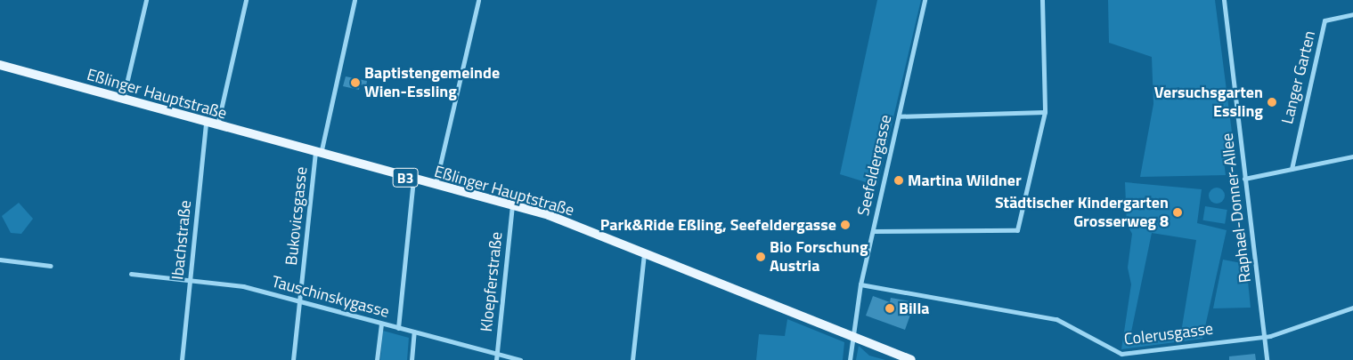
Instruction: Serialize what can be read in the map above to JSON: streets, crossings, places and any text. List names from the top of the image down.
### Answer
{
  "streets": {
    "main road": ["Eßlinger Hauptstraße", "B3"],
    "street": [
      "Langer Garten",
      "Seefeldergasse",
      "Raphael-Donner-Allee",
      "Bukovicsgasse",
      "Ibachstraße",
      "Kloepferstraße",
      "Tauschinskygasse",
      "Colerusgasse"
    ]
  },
  "crossings": [
    ["Eßlinger Hauptstraße", "Seefeldergasse"],
    ["Eßlinger Hauptstraße", "Bukovicsgasse"],
    ["Eßlinger Hauptstraße", "Ibachstraße"],
    ["Eßlinger Hauptstraße", "Kloepferstraße"],
    ["Seefeldergasse", "Colerusgasse"],
    ["Raphael-Donner-Allee", "Colerusgasse"],
    ["Bukovicsgasse", "Tauschinskygasse"],
    ["Ibachstraße", "Tauschinskygasse"],
    ["Kloepferstraße", "Tauschinskygasse"]
  ],
  "places": [
    "Baptistengemeinde Wien-Essling",
    "Versuchsgarten Essling",
    "Martina Wildner",
    "Städtischer Kindergarten Grosserweg 8",
    "Park&Ride Eßling, Seefeldergasse",
    "Bio Forschung Austria",
    "Billa"
  ]
}
